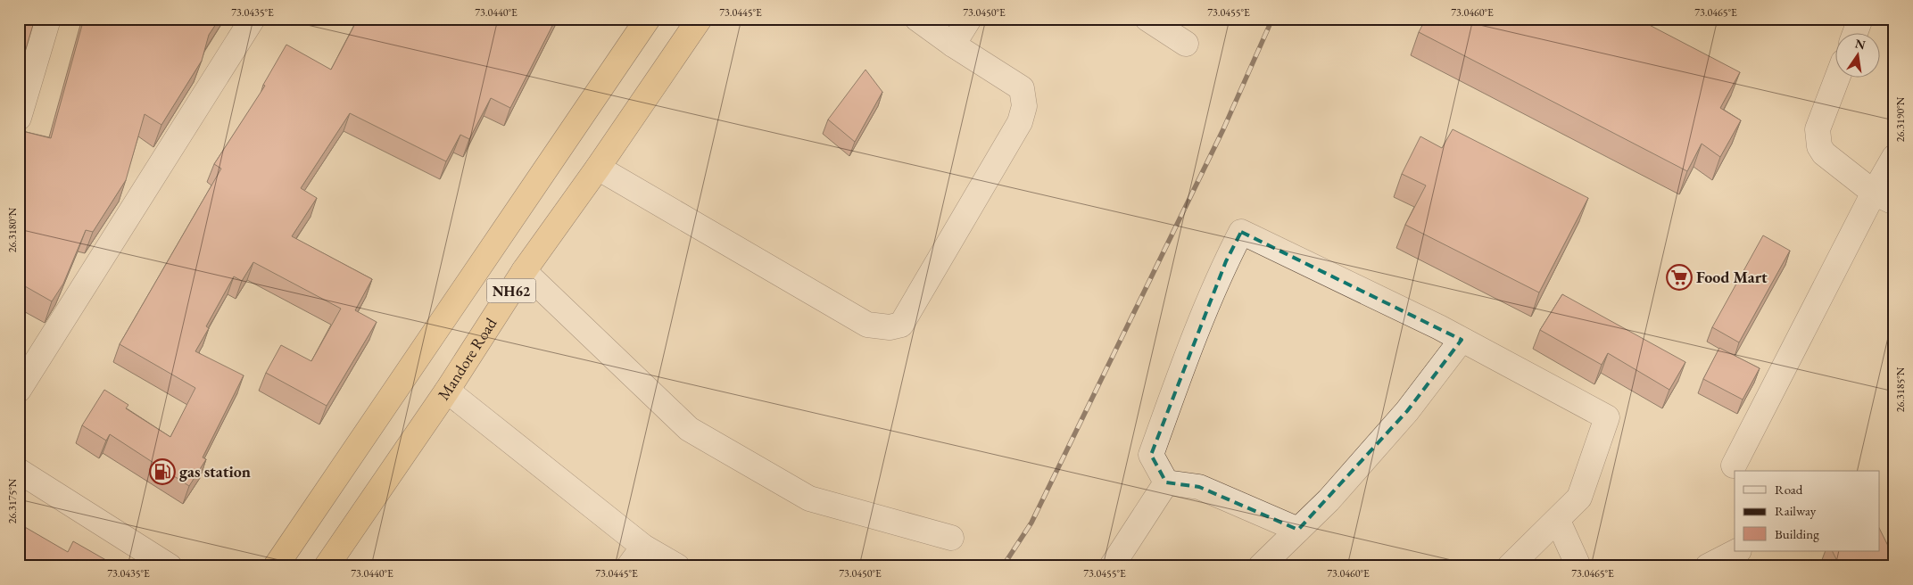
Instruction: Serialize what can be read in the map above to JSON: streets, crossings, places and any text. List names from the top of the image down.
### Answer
{
  "streets": {
    "highway": ["NH62", "Mandore Road"]
  },
  "places": {
    "supermarket": ["Food Mart"],
    "fuel station": ["gas station"]
  },
  "legend": ["Road", "Railway", "Building"],
  "north": "top",
  "coordinates": [
    "73.0435°E",
    "73.0440°E",
    "73.0445°E",
    "73.0450°E",
    "73.0455°E",
    "73.0460°E",
    "73.0465°E",
    "26.3190°N",
    "26.3180°N",
    "26.3185°N",
    "26.3175°N"
  ]
}
